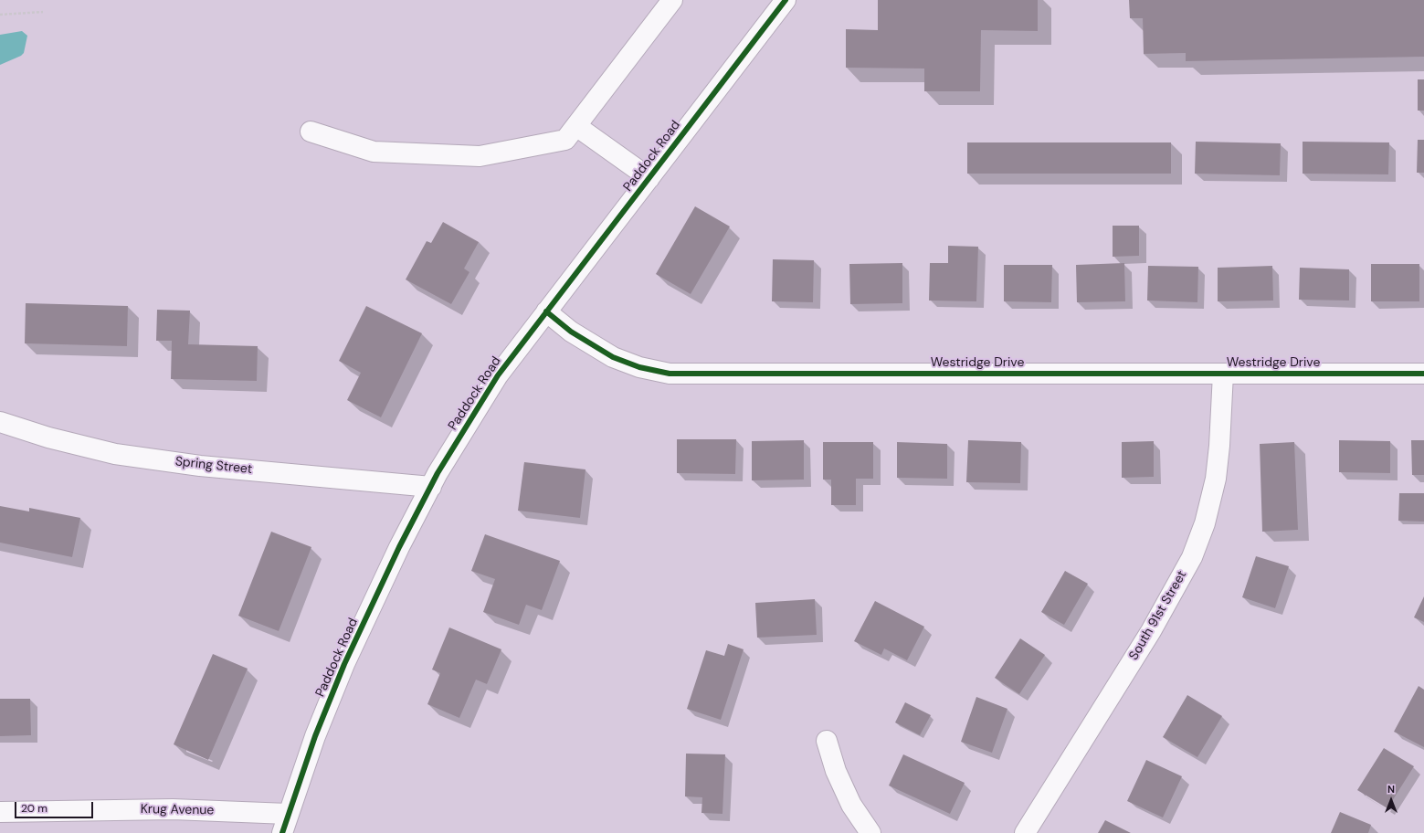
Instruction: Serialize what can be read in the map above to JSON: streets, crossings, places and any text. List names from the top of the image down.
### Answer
{
  "streets": {
    "street": [
      "Paddock Road",
      "Westridge Drive",
      "Spring Street",
      "South 91st Street",
      "Krug Avenue"
    ]
  },
  "crossings": [
    ["Paddock Road", "Westridge Drive"],
    ["Paddock Road", "Spring Street"],
    ["Paddock Road", "Krug Avenue"],
    ["Westridge Drive", "South 91st Street"]
  ],
  "scale_bar": "20 m",
  "north": "top"
}
